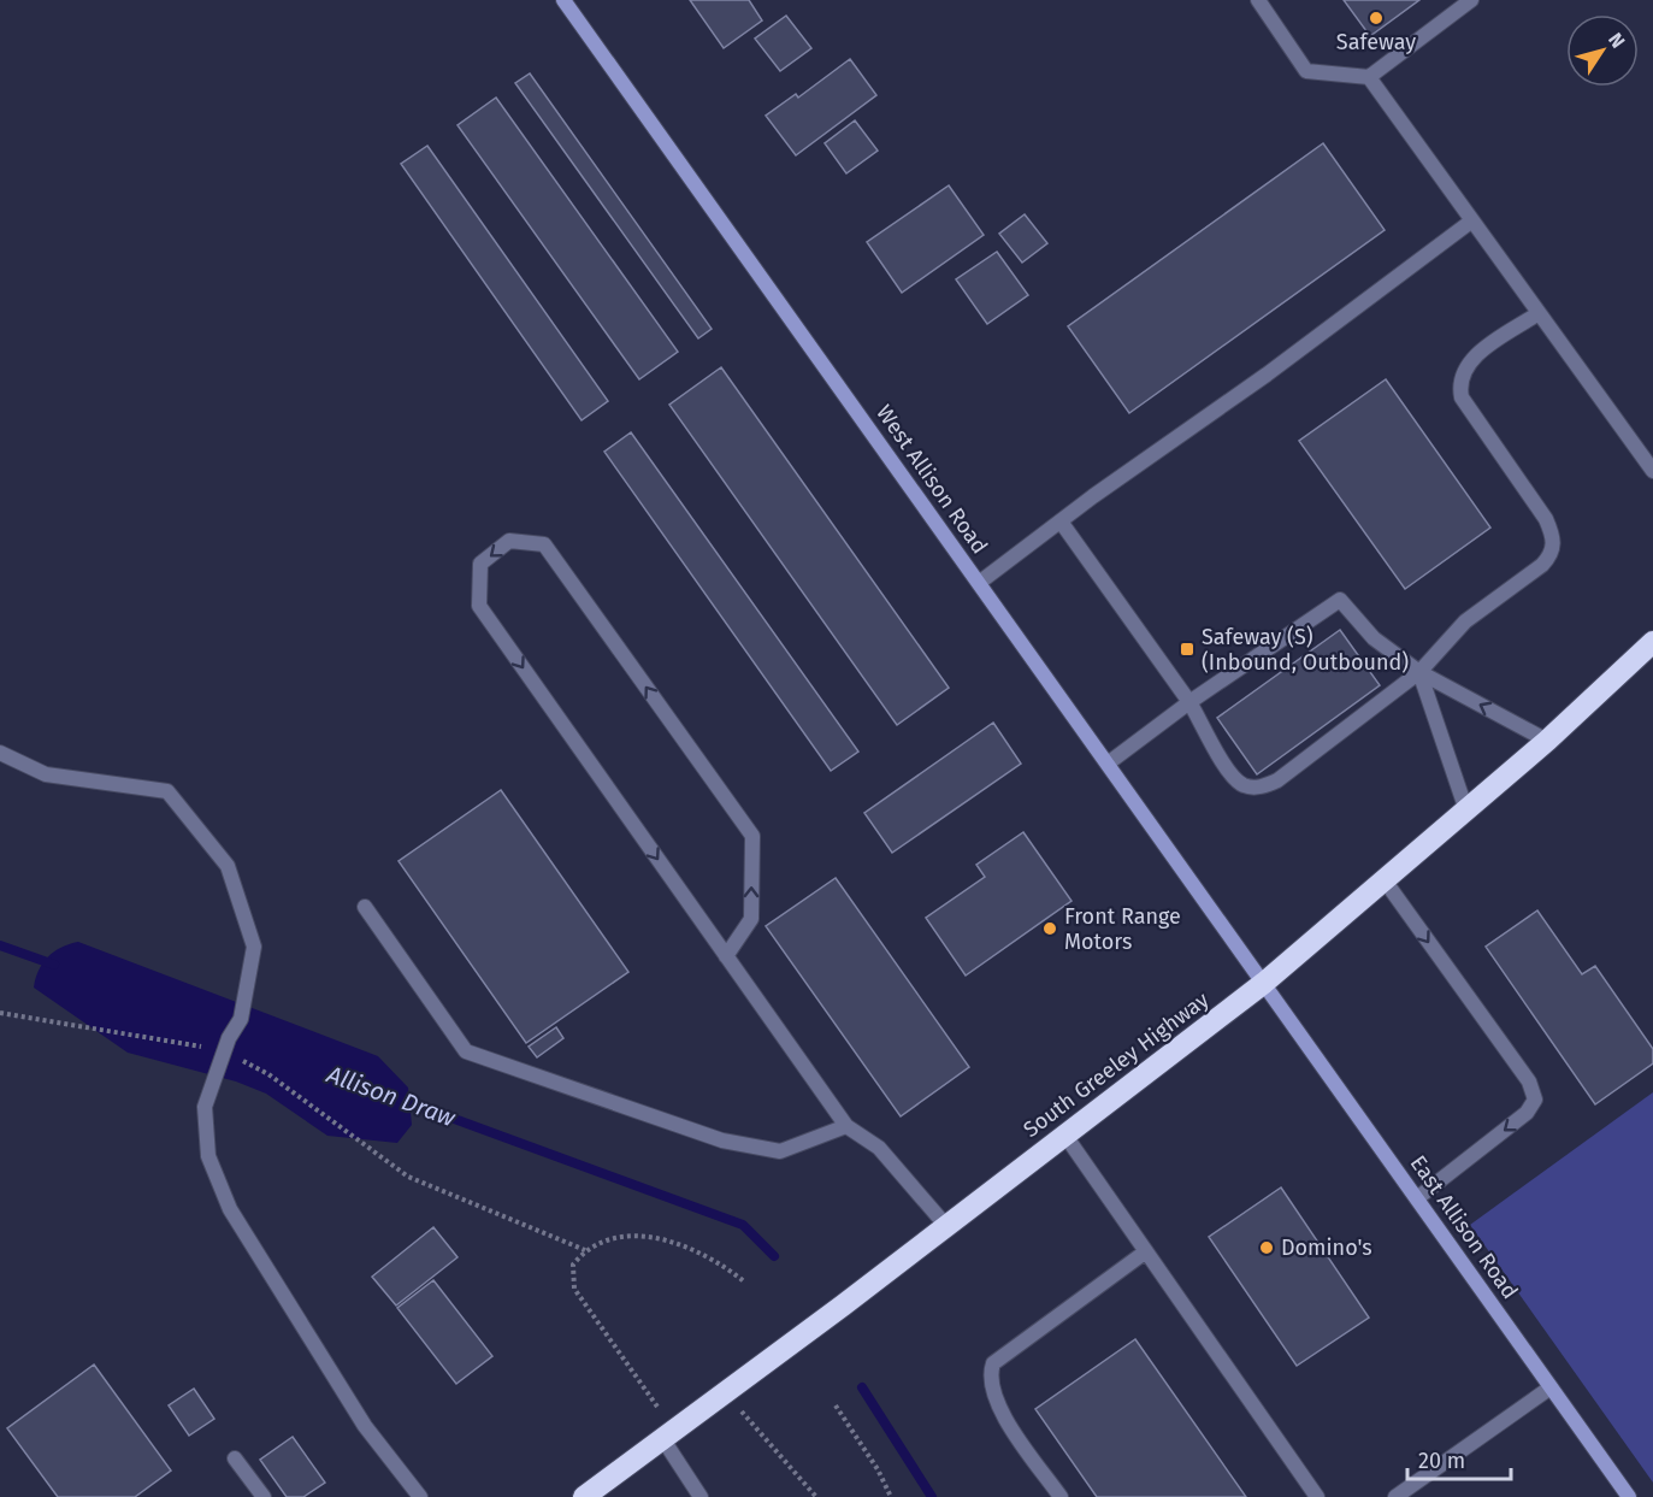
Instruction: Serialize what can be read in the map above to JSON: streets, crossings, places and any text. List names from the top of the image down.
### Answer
{
  "streets": {
    "highway": ["South Greeley Highway"],
    "street": ["West Allison Road", "East Allison Road"]
  },
  "crossings": [
    ["West Allison Road", "South Greeley Highway"],
    ["West Allison Road", "East Allison Road"],
    ["South Greeley Highway", "East Allison Road"]
  ],
  "water": ["Allison Draw"],
  "places": {
    "other": ["Safeway", "Front Range Motors", "Domino's"],
    "transit": ["Safeway (S) (Inbound, Outbound)"]
  },
  "scale_bar": "20 m",
  "north": "top right"
}
